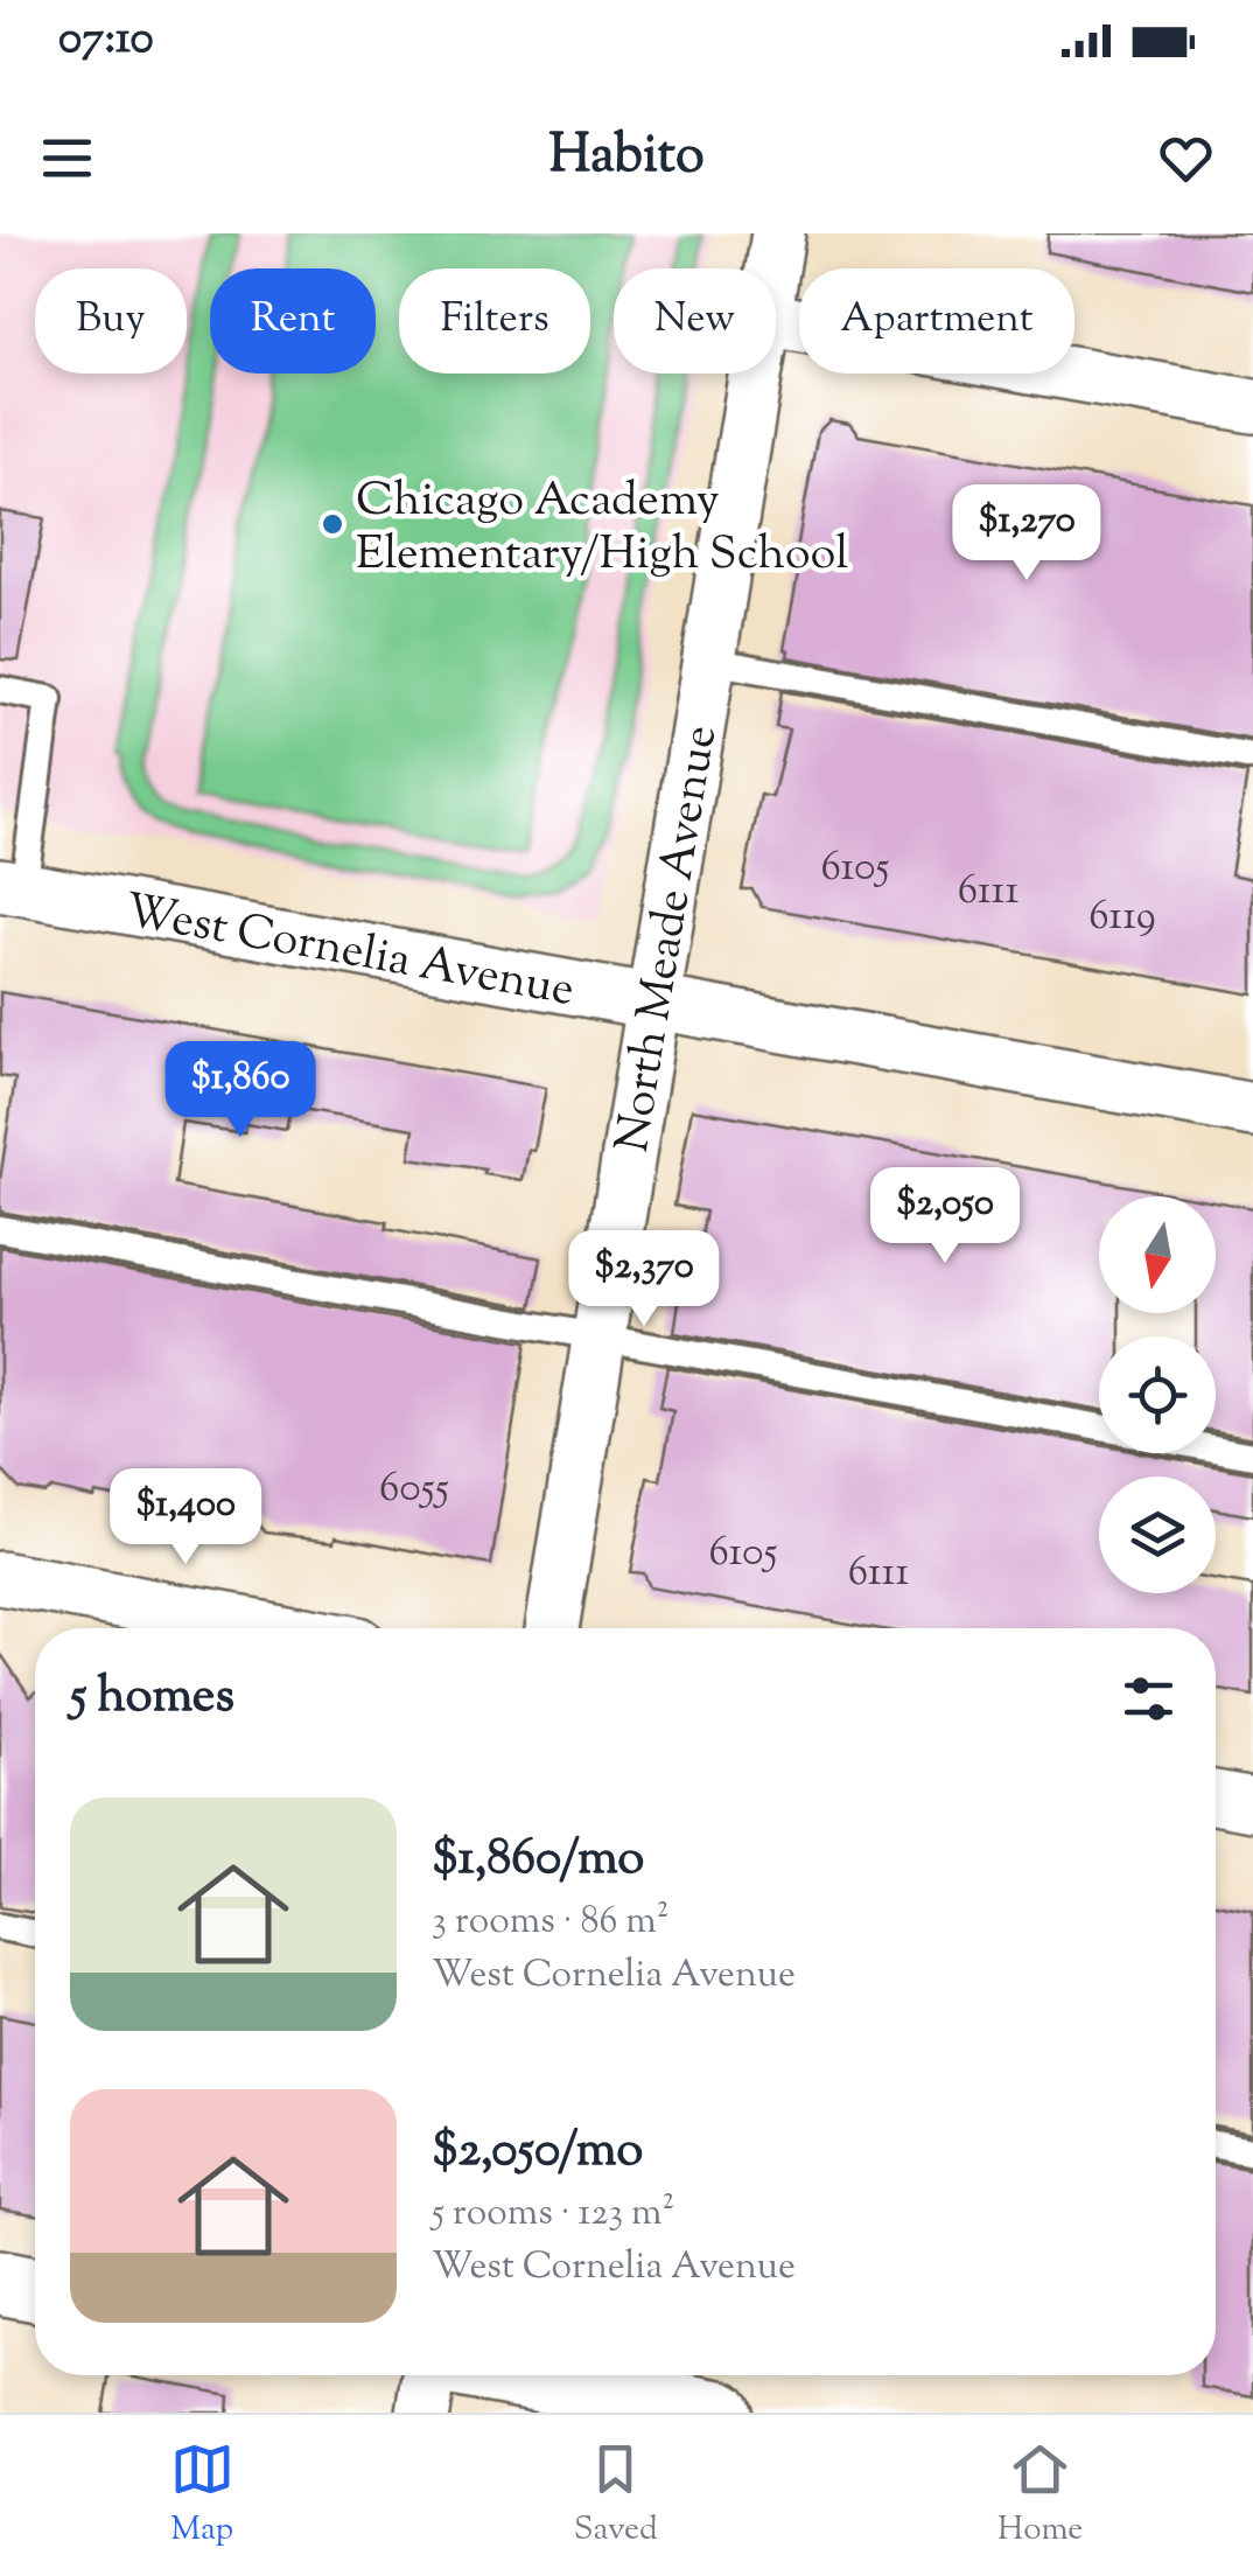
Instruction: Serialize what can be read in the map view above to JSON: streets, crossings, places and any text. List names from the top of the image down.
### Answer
{
  "streets": {
    "street": ["North Meade Avenue", "West Cornelia Avenue"]
  },
  "crossings": [
    ["North Meade Avenue", "West Cornelia Avenue"]
  ],
  "places": ["Chicago Academy Elementary/High School"],
  "house_numbers": [
    "6105",
    "6111",
    "6119",
    "6055",
    "6105",
    "6111"
  ],
  "north": "bottom",
  "page": {
    "status": "07:10",
    "header": "Habito",
    "chip": [
      "Buy",
      "Rent",
      "Filters",
      "New",
      "Apartment"
    ],
    "price": [
      "$1,270",
      "$1,860",
      "$2,050",
      "$2,370",
      "$1,400"
    ],
    "heading": "5 homes",
    "list": [
      {
        "name": "$1,860/mo",
        "note": "3 rooms · 86 m² · West Cornelia Avenue"
      },
      {
        "name": "$2,050/mo",
        "note": "5 rooms · 123 m² · West Cornelia Avenue"
      }
    ],
    "tabs": ["Map", "Saved", "Home"]
  }
}
